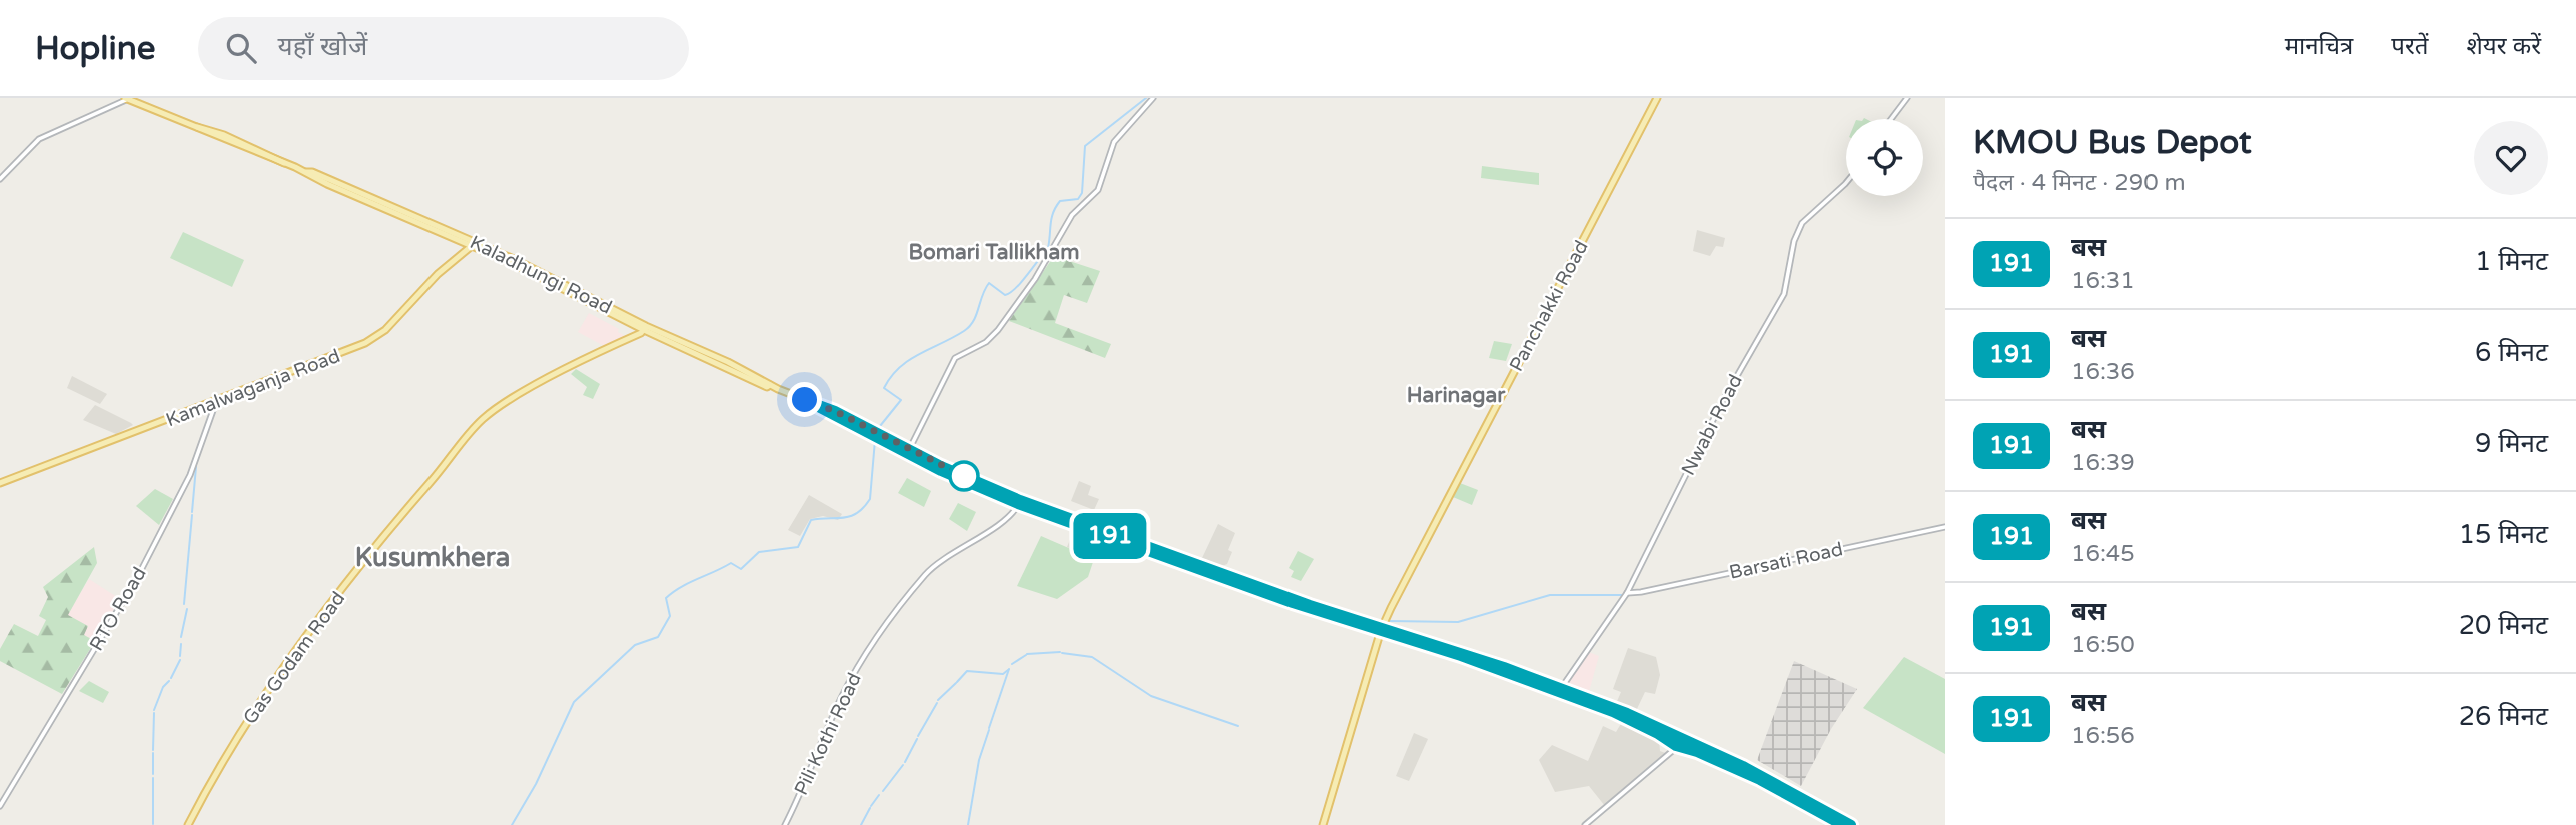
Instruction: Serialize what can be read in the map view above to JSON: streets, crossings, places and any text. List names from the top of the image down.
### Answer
{
  "streets": {
    "main road": [
      "Kaladhungi Road",
      "Panchakki Road",
      "Kamalwaganja Road",
      "Gas Godam Road"
    ],
    "street": [
      "Nwabi Road",
      "Barsati Road",
      "RTO Road",
      "Pili Kothi Road"
    ]
  },
  "crossings": [
    ["Kaladhungi Road", "Panchakki Road"],
    ["Kaladhungi Road", "Kamalwaganja Road"],
    ["Kaladhungi Road", "Nwabi Road"],
    ["Kaladhungi Road", "Gas Godam Road"],
    ["Kaladhungi Road", "Pili Kothi Road"],
    ["Kamalwaganja Road", "RTO Road"],
    ["Nwabi Road", "Barsati Road"]
  ],
  "districts": ["Bomari Tallikham", "Harinagar", "Kusumkhera"],
  "lines": ["bus line 191"],
  "page": {
    "header": "Hopline",
    "search": "यहाँ खोजें",
    "nav": ["मानचित्र", "परतें", "शेयर करें"],
    "on_map": "191",
    "heading": ["KMOU Bus Depot", "पैदल · 4 मिनट · 290 m"],
    "list": [
      {
        "mark": "191",
        "name": "बस",
        "note": "16:31",
        "value": "1 मिनट"
      },
      {
        "mark": "191",
        "name": "बस",
        "note": "16:36",
        "value": "6 मिनट"
      },
      {
        "mark": "191",
        "name": "बस",
        "note": "16:39",
        "value": "9 मिनट"
      },
      {
        "mark": "191",
        "name": "बस",
        "note": "16:45",
        "value": "15 मिनट"
      },
      {
        "mark": "191",
        "name": "बस",
        "note": "16:50",
        "value": "20 मिनट"
      },
      {
        "mark": "191",
        "name": "बस",
        "note": "16:56",
        "value": "26 मिनट"
      }
    ]
  }
}
